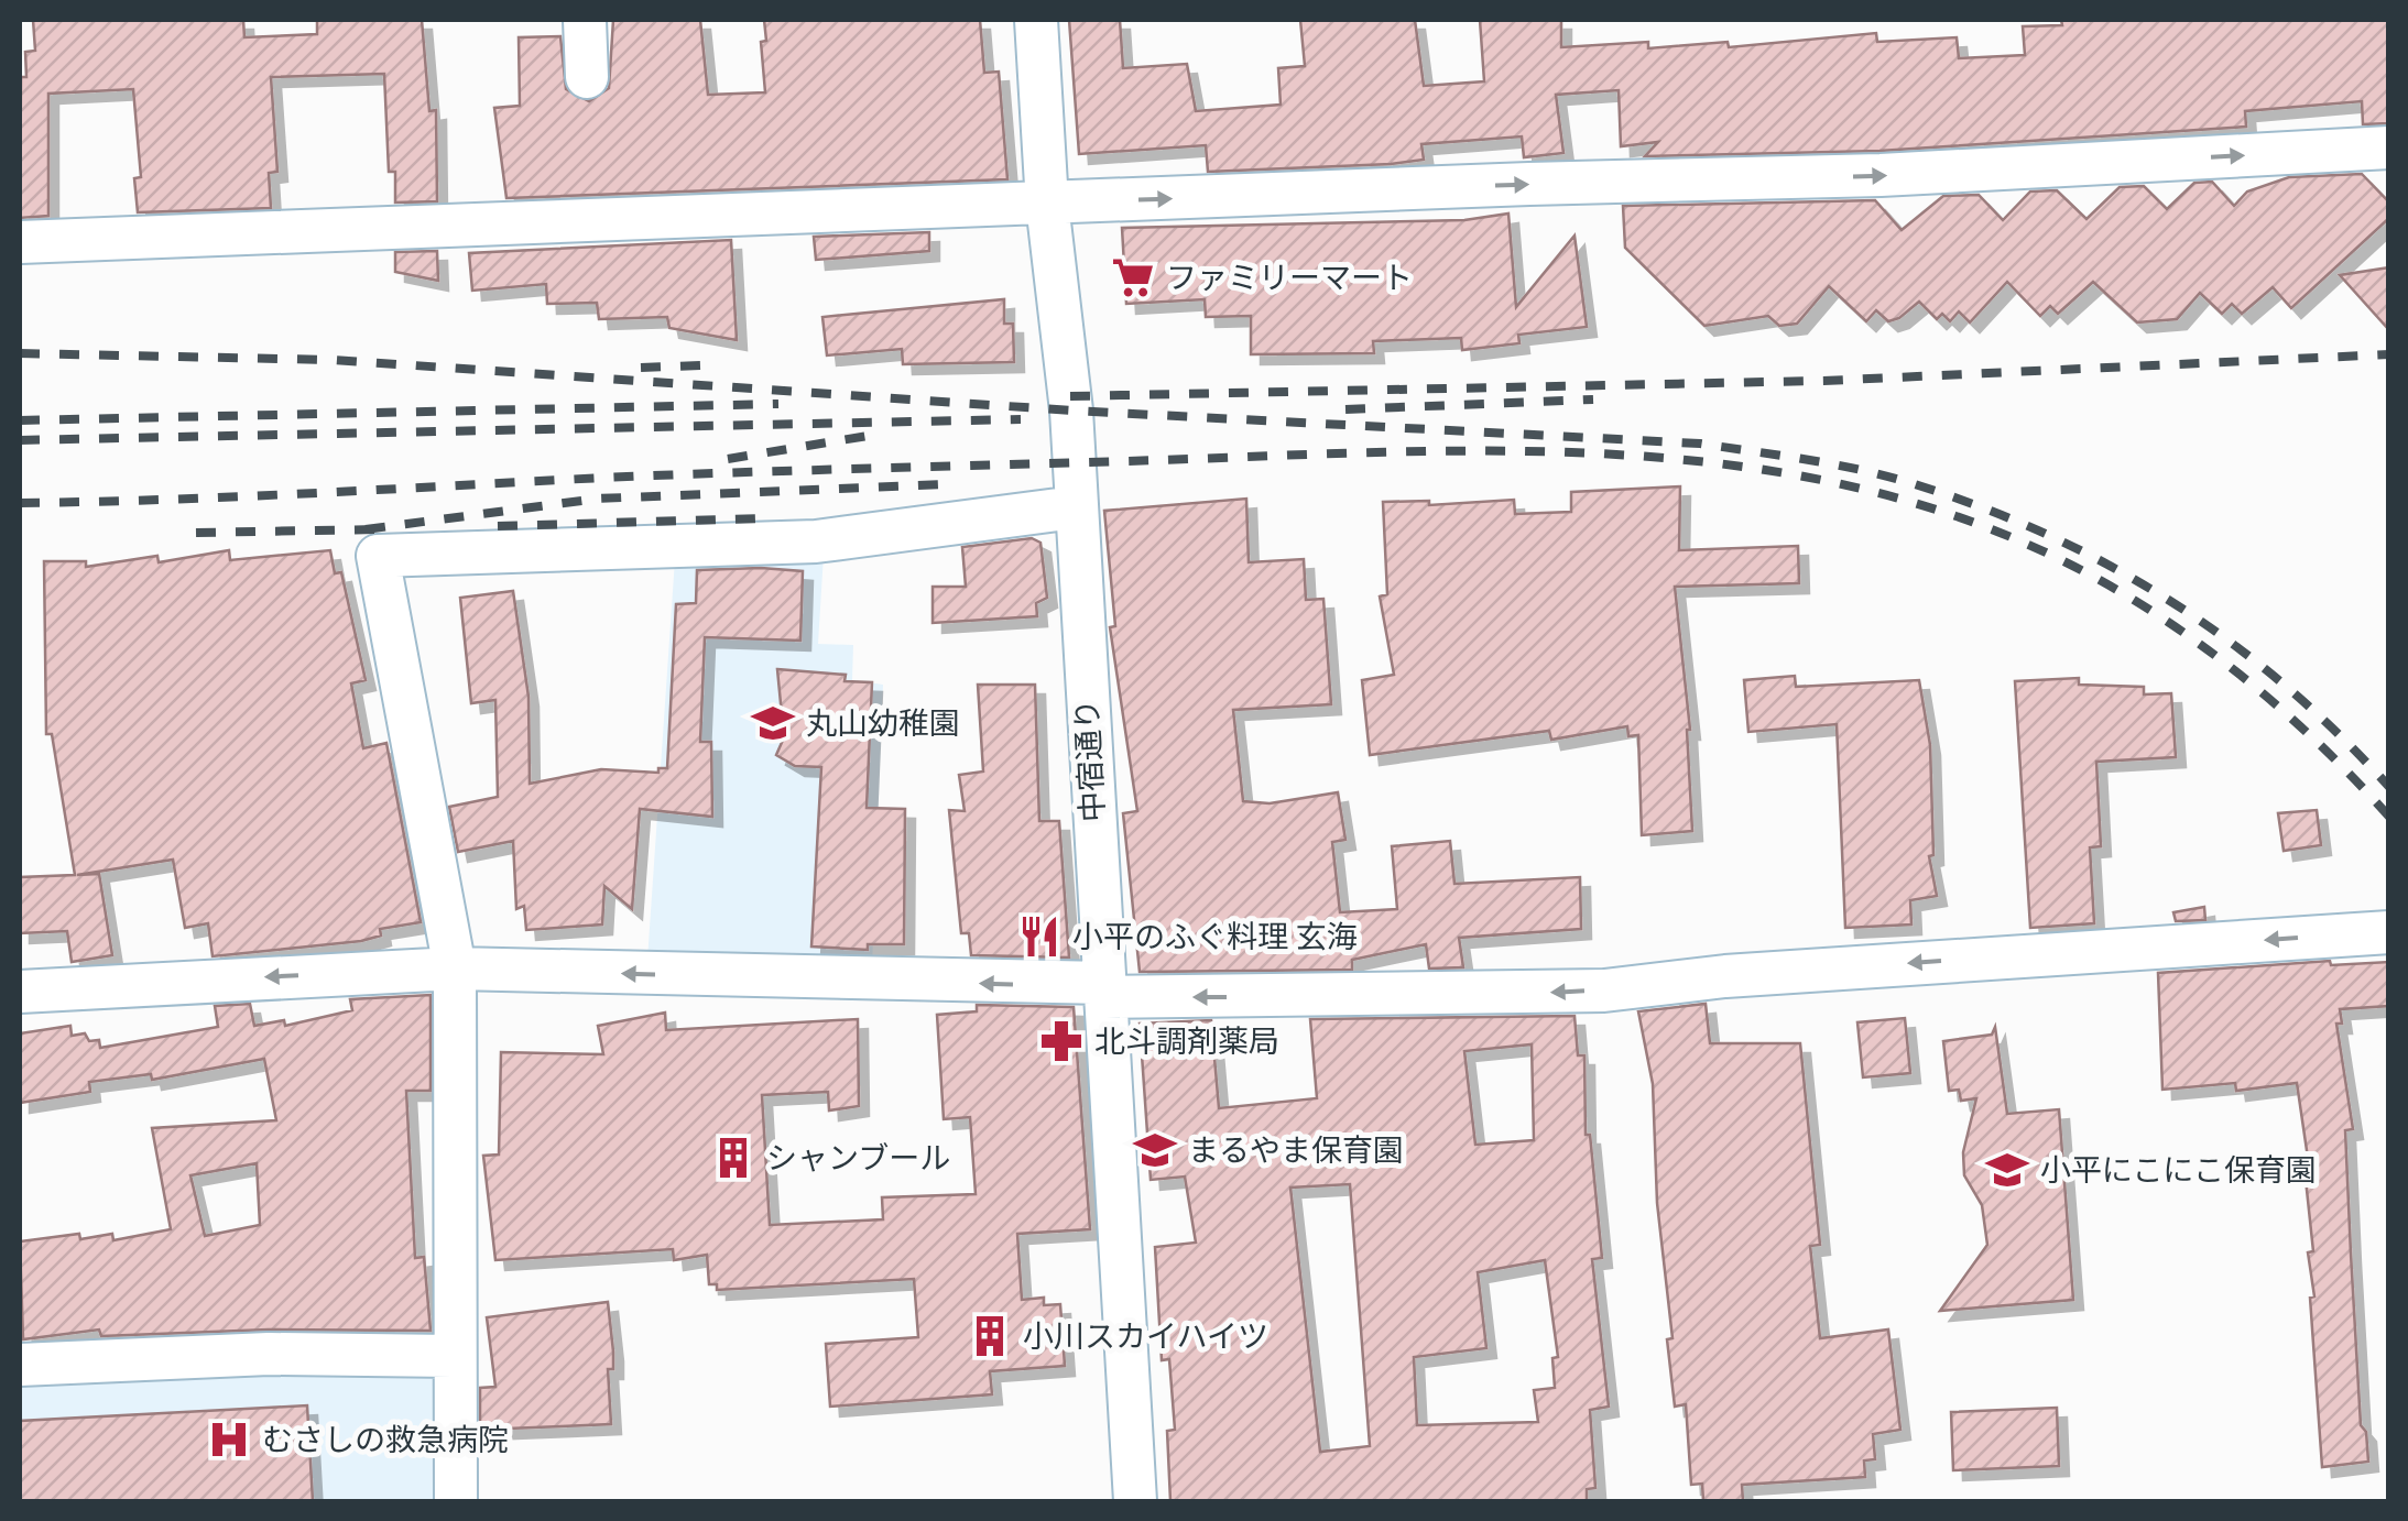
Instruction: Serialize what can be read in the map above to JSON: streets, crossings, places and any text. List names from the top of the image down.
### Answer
{
  "streets": {
    "street": ["中宿通り"]
  },
  "places": {
    "supermarket": ["ファミリーマート"],
    "school or university": ["丸山幼稚園", "まるやま保育園", "小平にこにこ保育園"],
    "restaurant": ["小平のふぐ料理 玄海"],
    "pharmacy": ["北斗調剤薬局"],
    "building": ["シャンブール", "小川スカイハイツ"],
    "hospital": ["むさしの救急病院"]
  }
}
